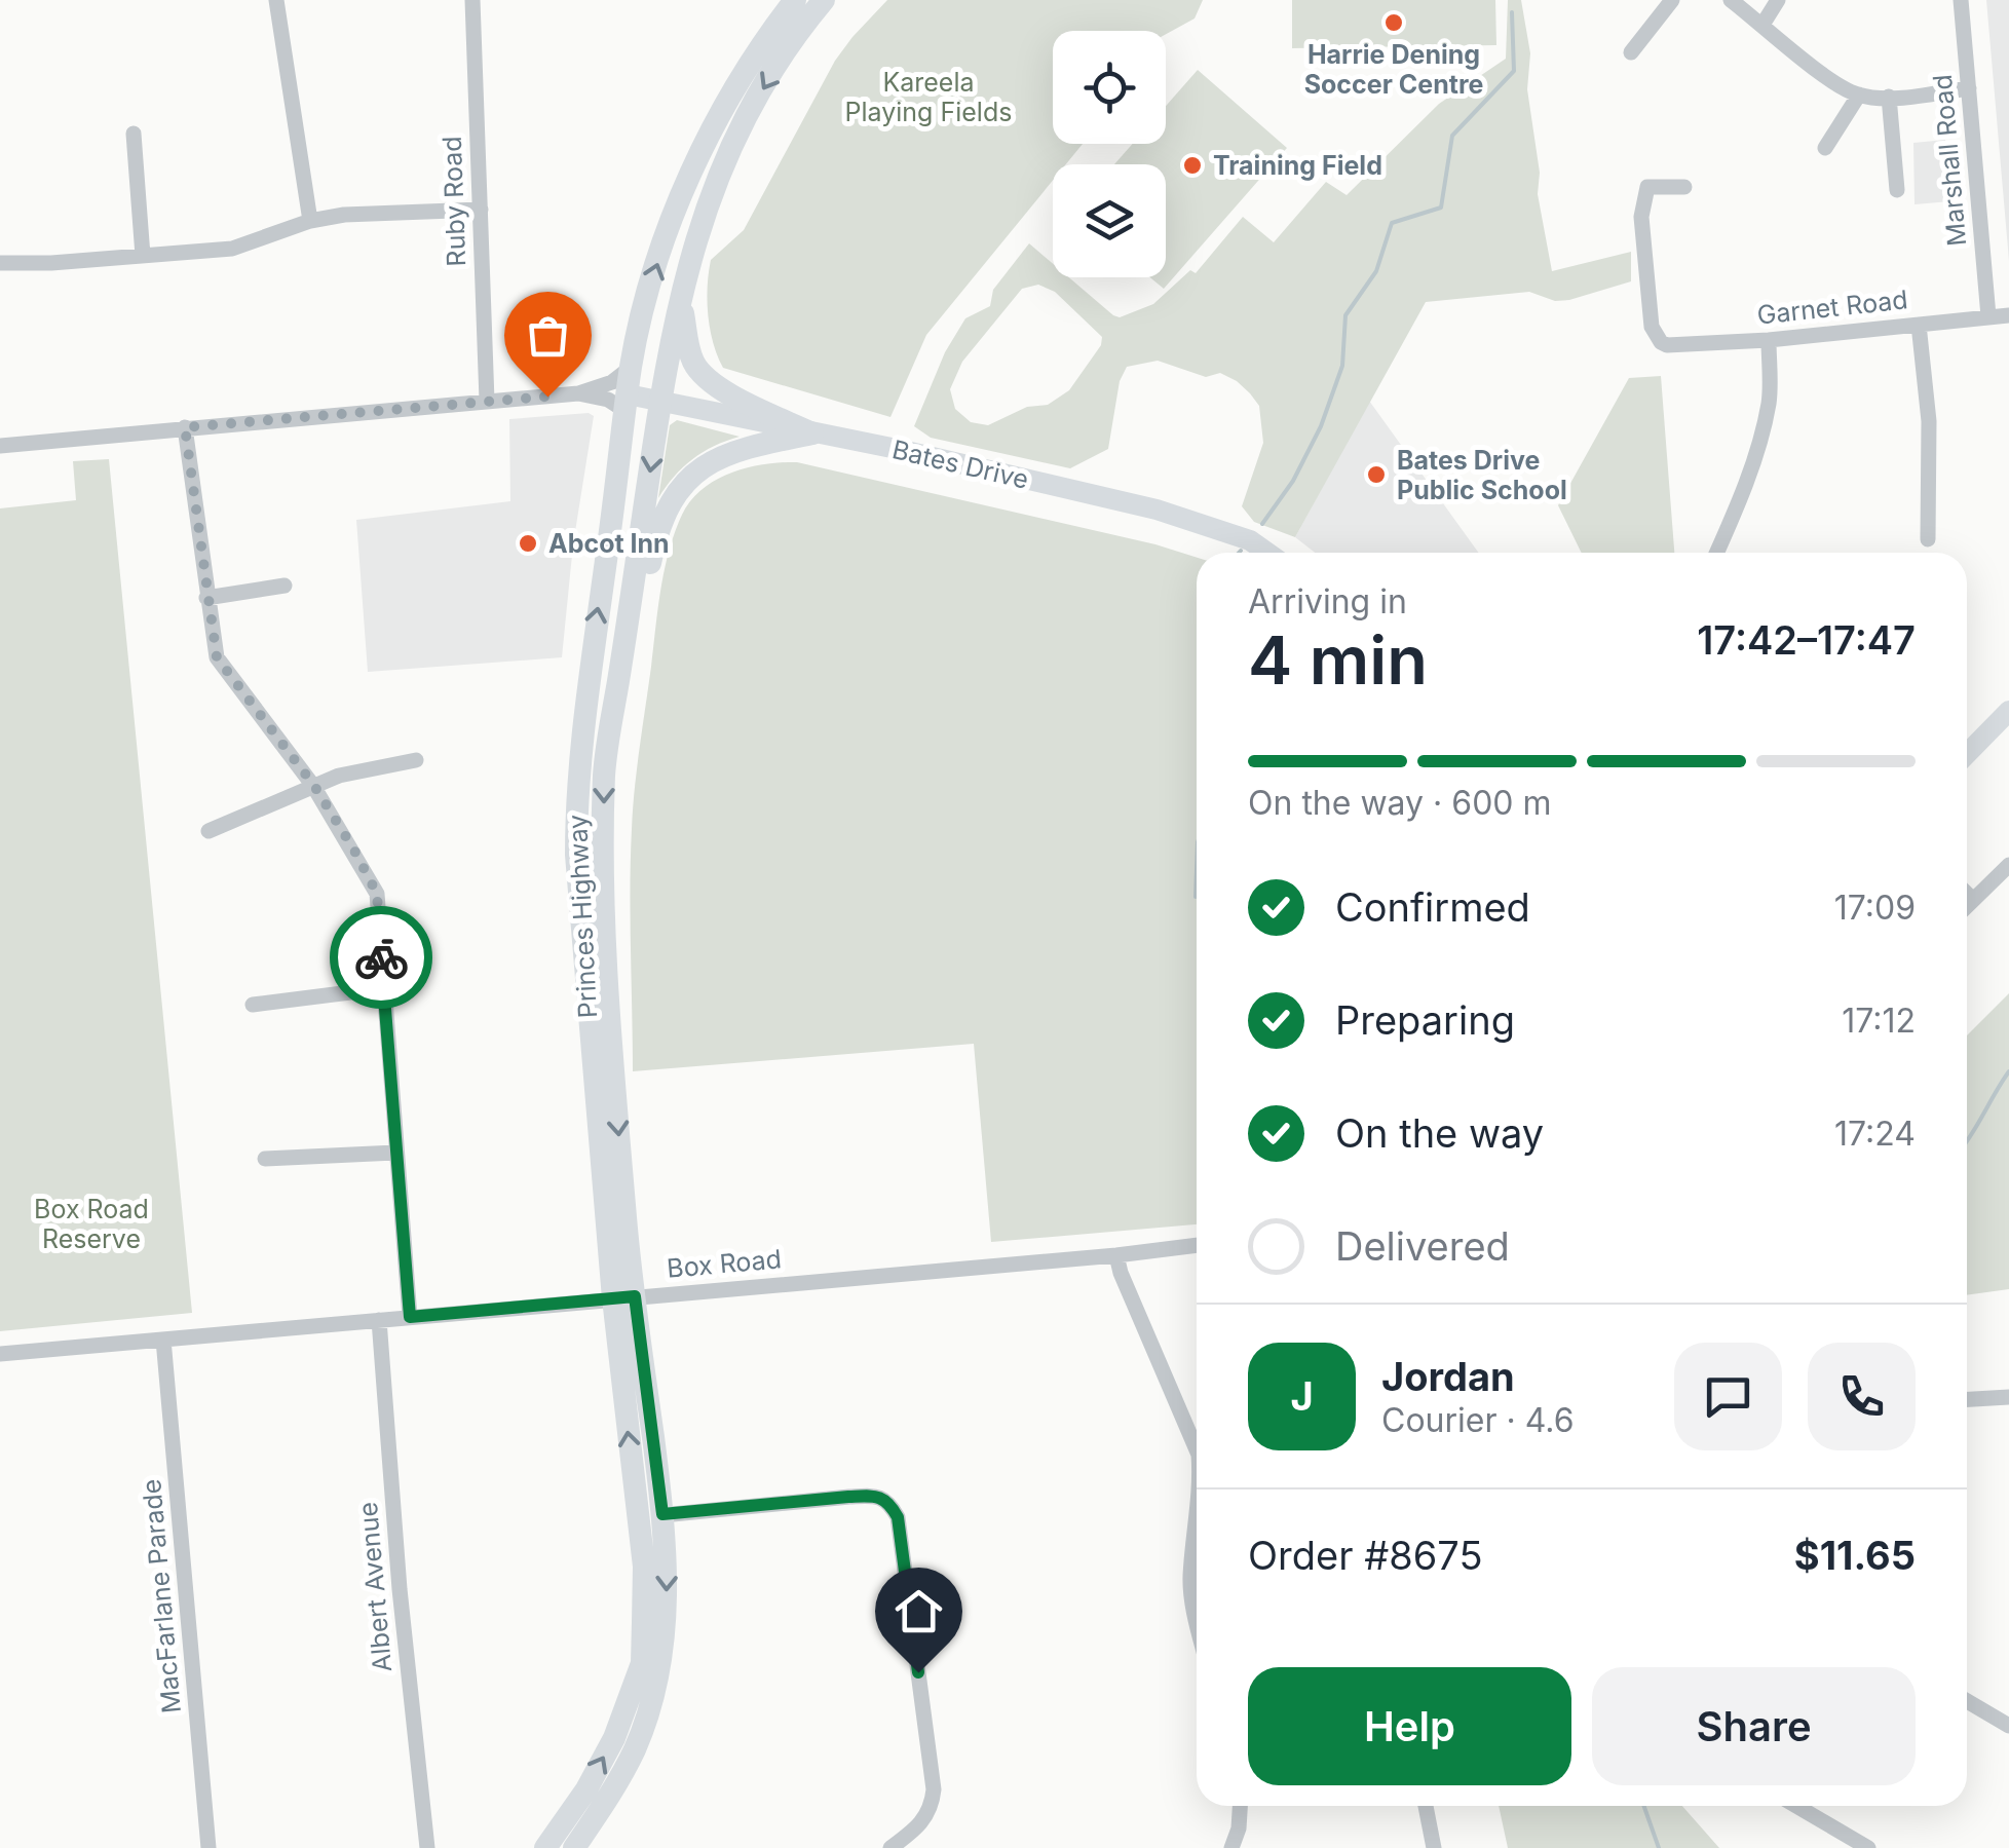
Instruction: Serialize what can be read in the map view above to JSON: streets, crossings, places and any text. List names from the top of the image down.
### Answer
{
  "streets": {
    "highway": ["Princes Highway"],
    "main road": ["Bates Drive"],
    "street": [
      "Marshall Road",
      "Ruby Road",
      "Garnet Road",
      "Box Road",
      "Albert Avenue",
      "MacFarlane Parade"
    ]
  },
  "crossings": [
    ["Marshall Road", "Garnet Road"],
    ["Bates Drive", "Princes Highway"],
    ["Princes Highway", "Box Road"],
    ["Box Road", "Albert Avenue"],
    ["Box Road", "MacFarlane Parade"]
  ],
  "parks": ["Kareela Playing Fields", "Box Road Reserve"],
  "places": [
    "Harrie Dening Soccer Centre",
    "Training Field",
    "Bates Drive Public School",
    "Abcot Inn"
  ],
  "page": {
    "heading": ["4 min", "Arriving in", "17:42–17:47"],
    "panel": [
      "Jordan",
      "Courier · 4.6",
      "Order #8675",
      "$11.65"
    ],
    "bar": "On the way · 600 m",
    "list": [
      ["Confirmed", "17:09"],
      ["Preparing", "17:12"],
      ["On the way", "17:24"],
      "Delivered"
    ],
    "round": "J",
    "buttons": ["Help", "Share"]
  }
}
